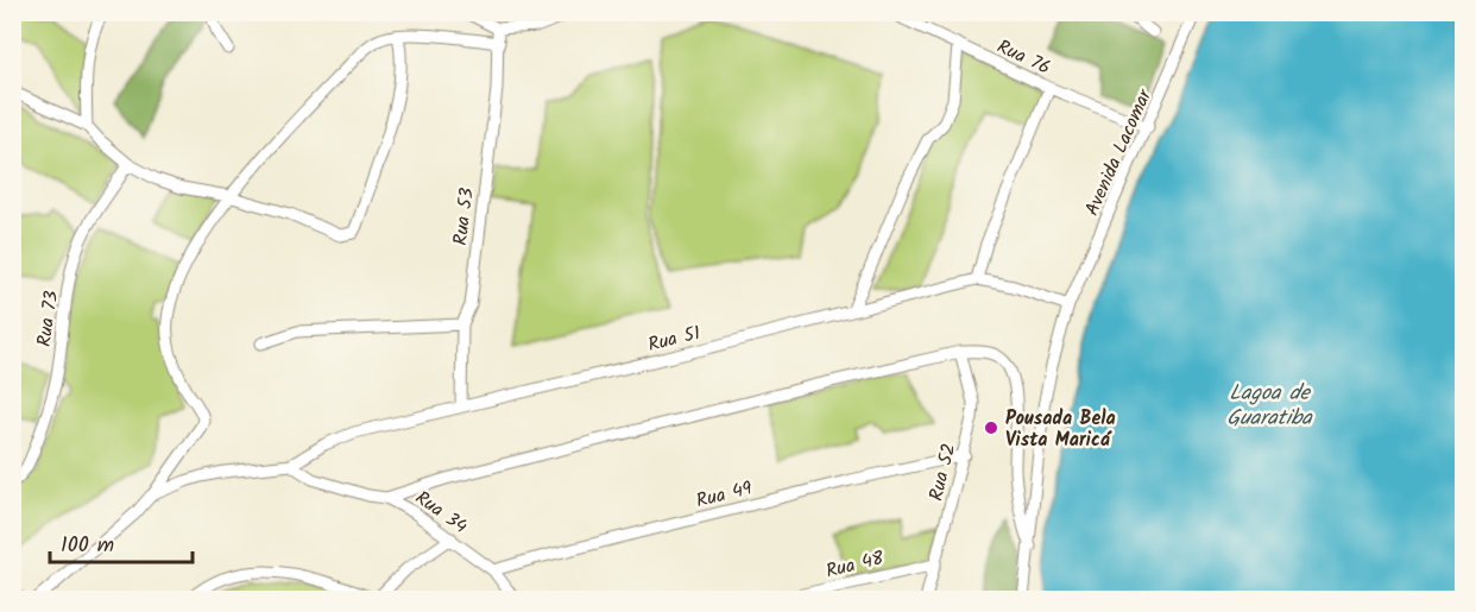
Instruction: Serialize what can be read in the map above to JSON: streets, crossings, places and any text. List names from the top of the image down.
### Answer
{
  "streets": {
    "street": [
      "Rua 76",
      "Avenida Lacomar",
      "Rua 53",
      "Rua 73",
      "Rua 51",
      "Rua 52",
      "Rua 49",
      "Rua 34",
      "Rua 48"
    ]
  },
  "crossings": [
    ["Rua 76", "Avenida Lacomar"],
    ["Avenida Lacomar", "Rua 51"],
    ["Rua 53", "Rua 51"],
    ["Rua 51", "Rua 34"],
    ["Rua 52", "Rua 49"],
    ["Rua 52", "Rua 48"],
    ["Rua 49", "Rua 34"]
  ],
  "water": ["Lagoa de Guaratiba"],
  "places": ["Pousada Bela Vista Maricá"],
  "scale_bar": "100 m"
}
